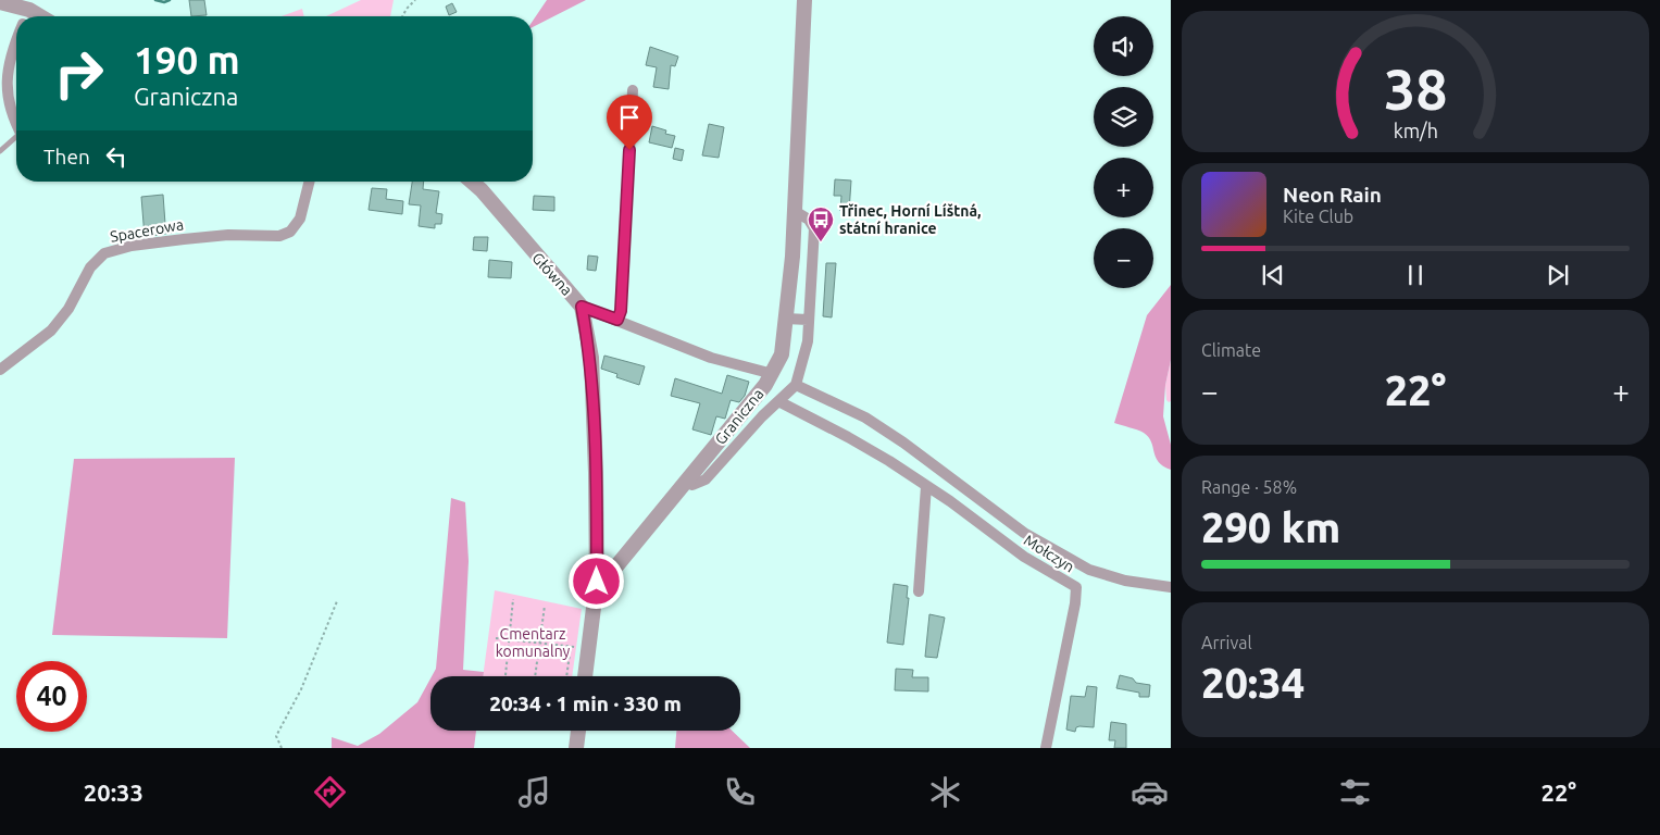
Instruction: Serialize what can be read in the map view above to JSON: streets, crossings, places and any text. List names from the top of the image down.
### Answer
{
  "streets": {
    "street": [
      "Spacerowa",
      "Główna",
      "Graniczna",
      "Mołczyn"
    ]
  },
  "crossings": [
    ["Główna", "Graniczna"]
  ],
  "parks": ["Cmentarz komunalny"],
  "places": {
    "bus stop": ["Třinec, Horní Líštná, státní hranice"]
  },
  "page": {
    "map_buttons": ["+", "−"],
    "turn": ["190 m", "Graniczna"],
    "then": "Then",
    "song": ["Neon Rain", "Kite Club"],
    "tile": [
      "Climate",
      ["Range · 58%", "290 km"],
      ["Arrival", "20:34"]
    ],
    "heat": ["−", "22°", "+"],
    "limit": "40",
    "trip": "20:34 · 1 min · 330 m",
    "tabs": ["20:33", "22°"],
    "gauge": ["38", "km/h"]
  }
}
